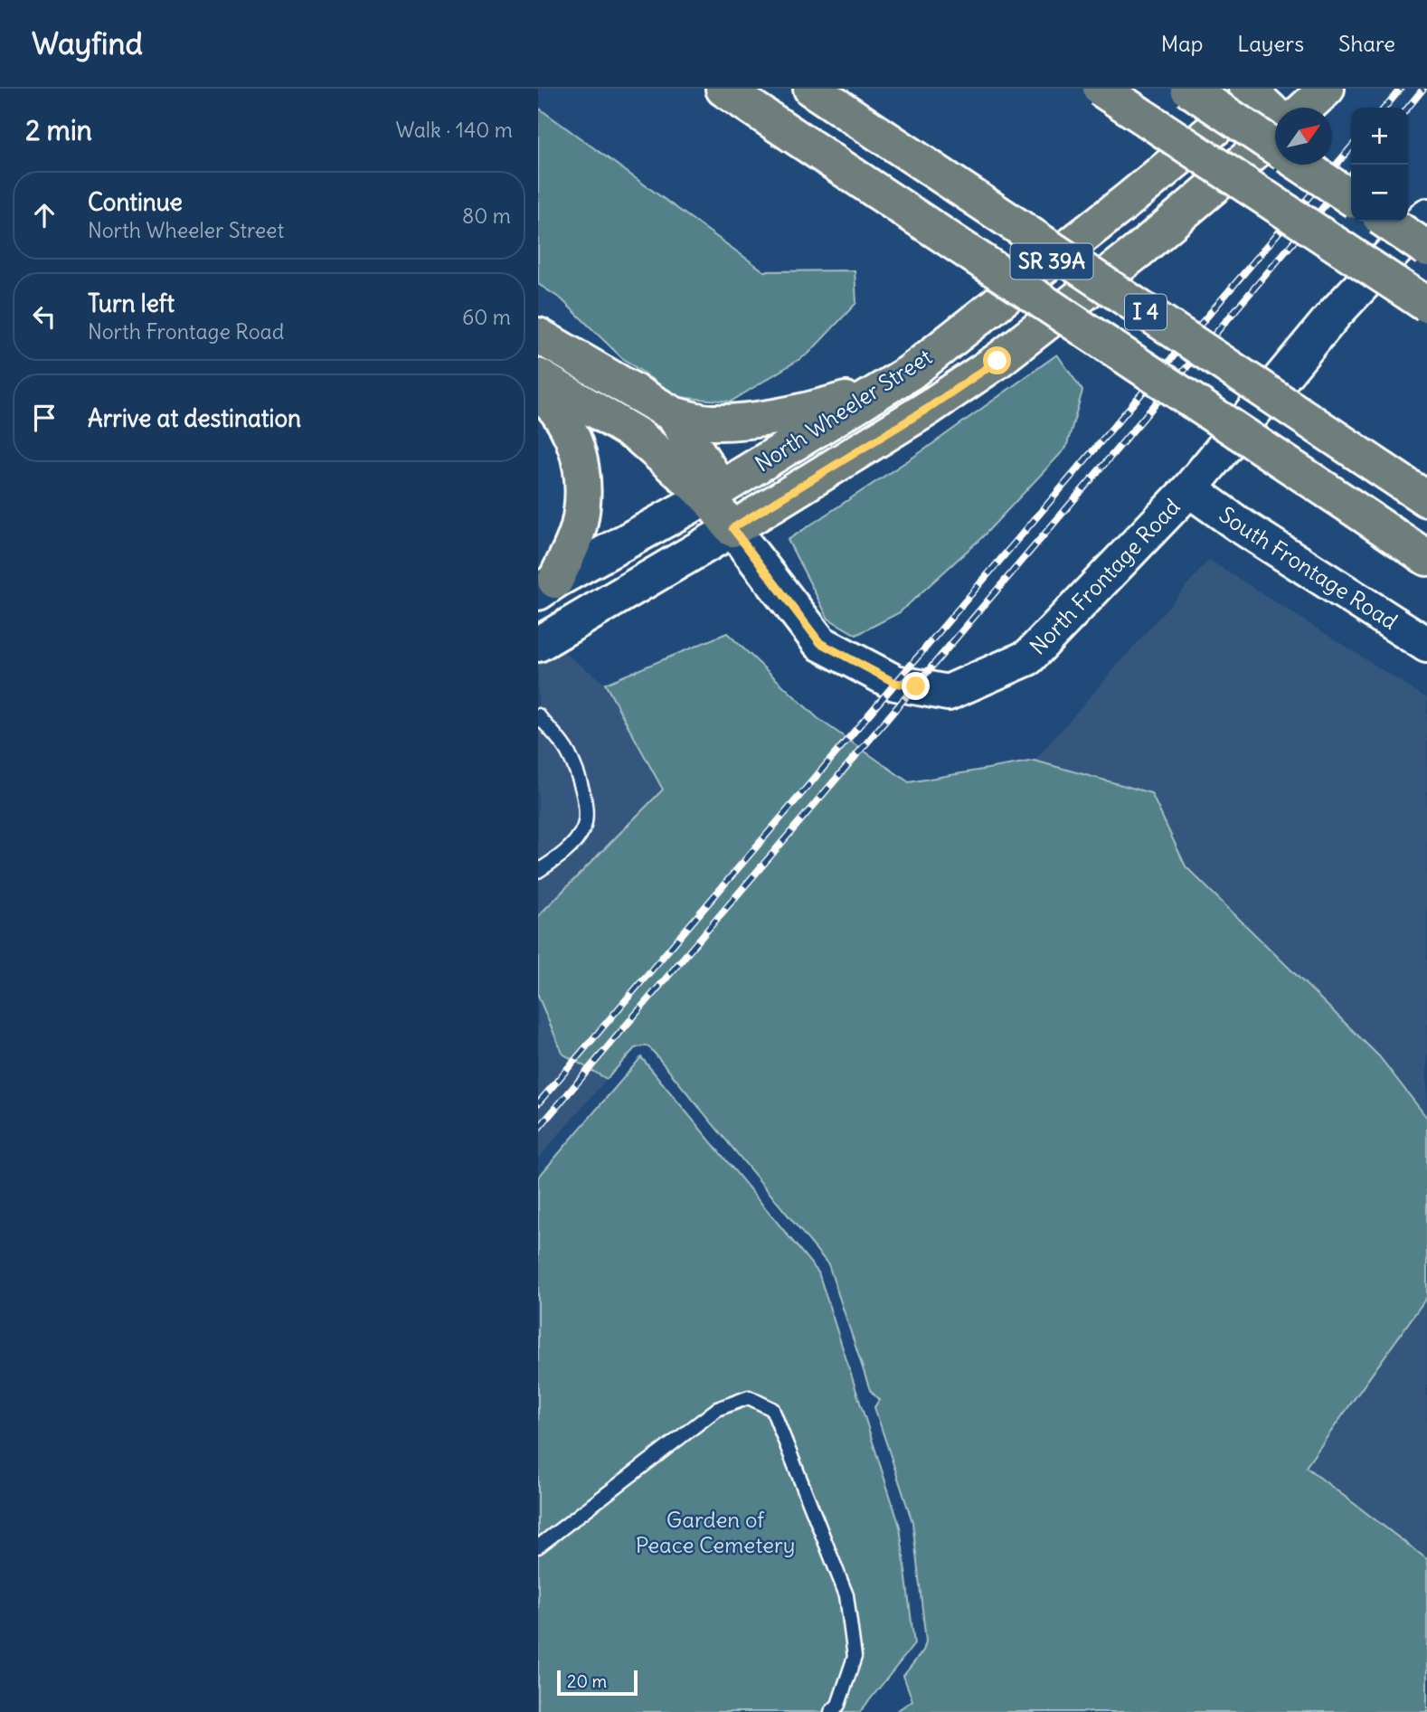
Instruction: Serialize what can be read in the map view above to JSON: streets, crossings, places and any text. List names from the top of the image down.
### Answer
{
  "streets": {
    "main road": [
      "SR 39A",
      "I 4",
      "North Wheeler Street",
      "North Frontage Road"
    ],
    "street": ["South Frontage Road"]
  },
  "crossings": [
    ["North Wheeler Street", "North Frontage Road"],
    ["South Frontage Road", "North Frontage Road"]
  ],
  "parks": ["Garden of Peace Cemetery"],
  "scale_bar": "20 m",
  "north": "top right",
  "page": {
    "header": "Wayfind",
    "nav": ["Map", "Layers", "Share"],
    "heading": ["2 min", "Walk · 140 m"],
    "map_buttons": ["+", "−"],
    "list": [
      ["Continue", "North Wheeler Street", "80 m"],
      ["Turn left", "North Frontage Road", "60 m"],
      "Arrive at destination"
    ],
    "scale": "20 m"
  }
}
